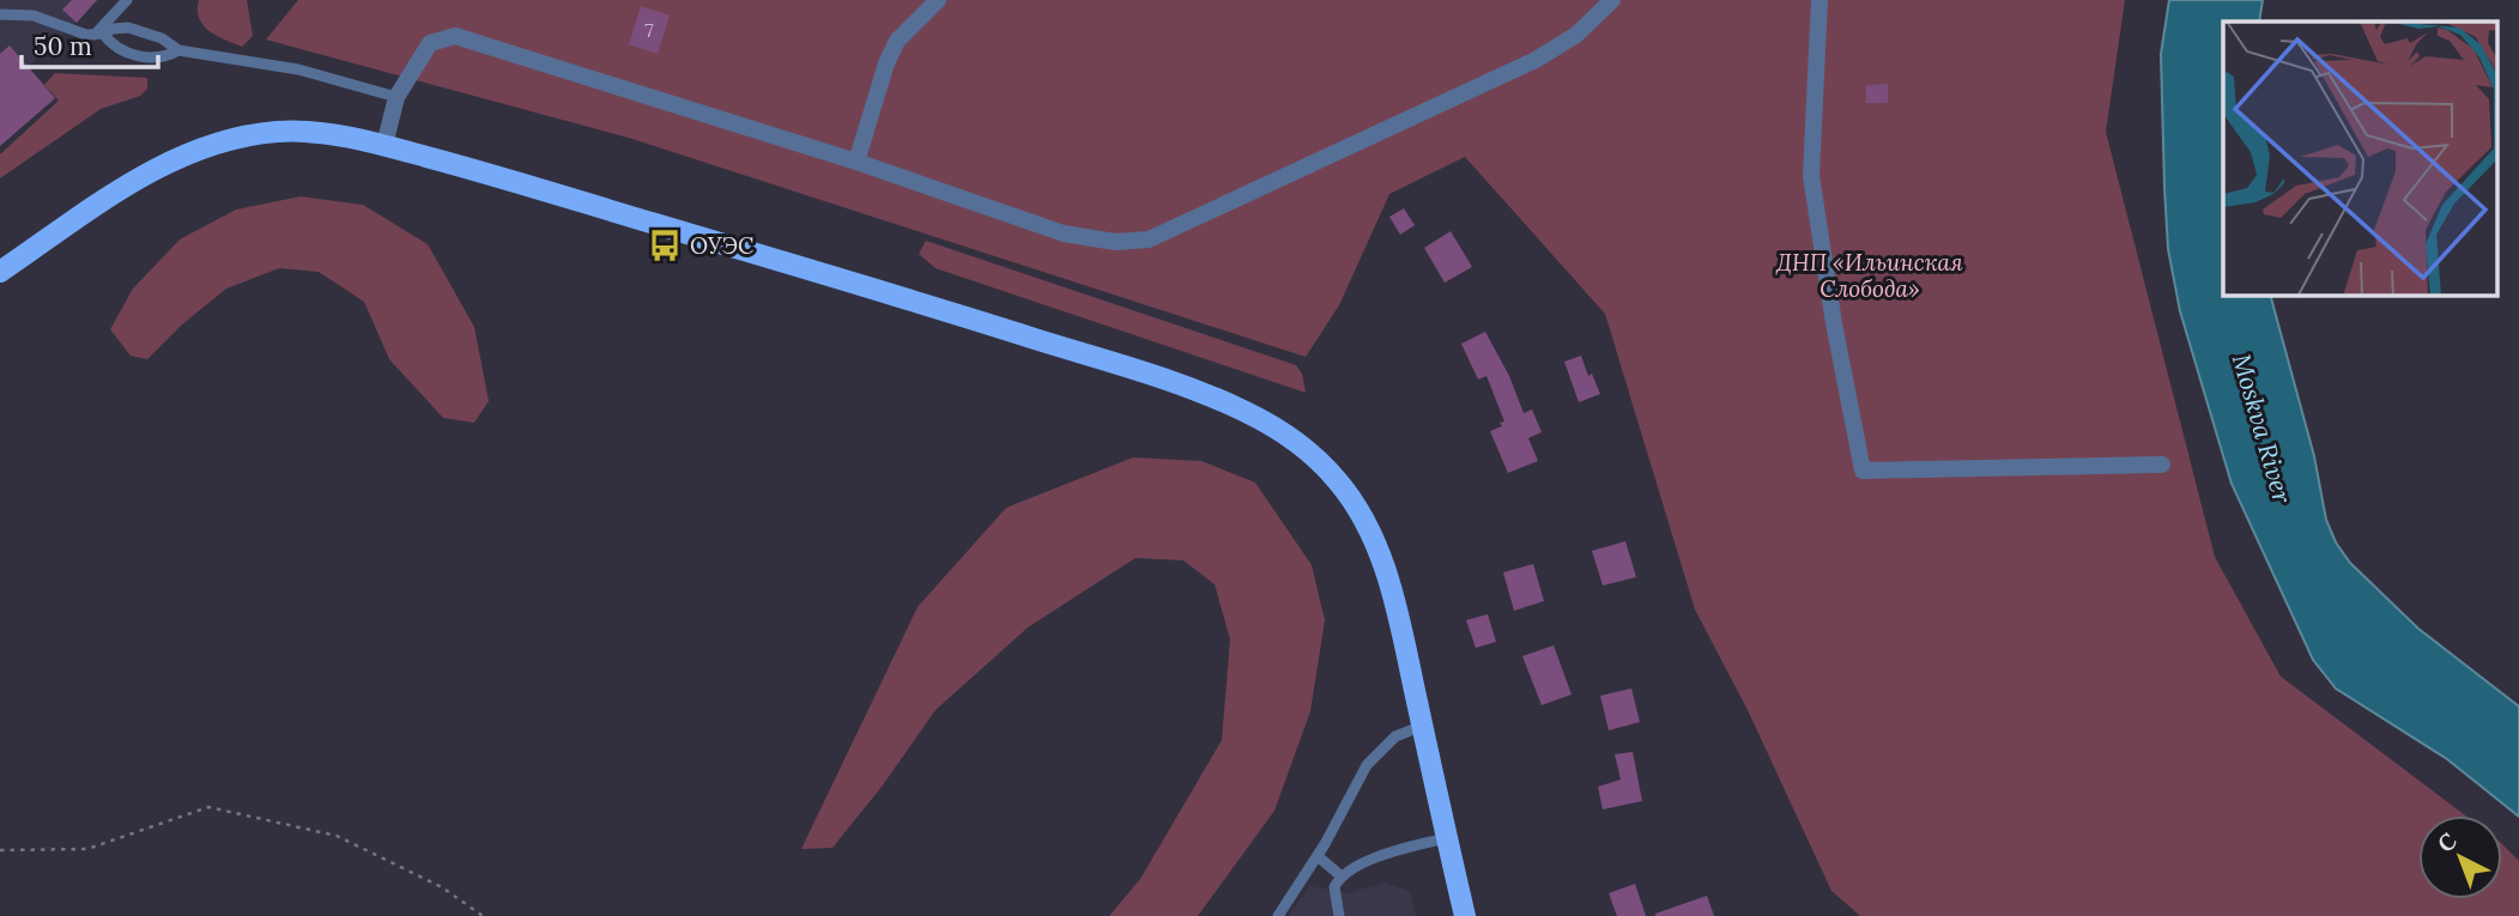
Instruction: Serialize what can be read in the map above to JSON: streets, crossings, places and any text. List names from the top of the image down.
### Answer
{
  "water": ["Moskva River"],
  "parks": ["ДНП «Ильинская Слобода»"],
  "places": {
    "bus stop": ["ОУЭС"]
  },
  "house_numbers": ["7"],
  "scale_bar": "50 m",
  "north": "top left"
}
